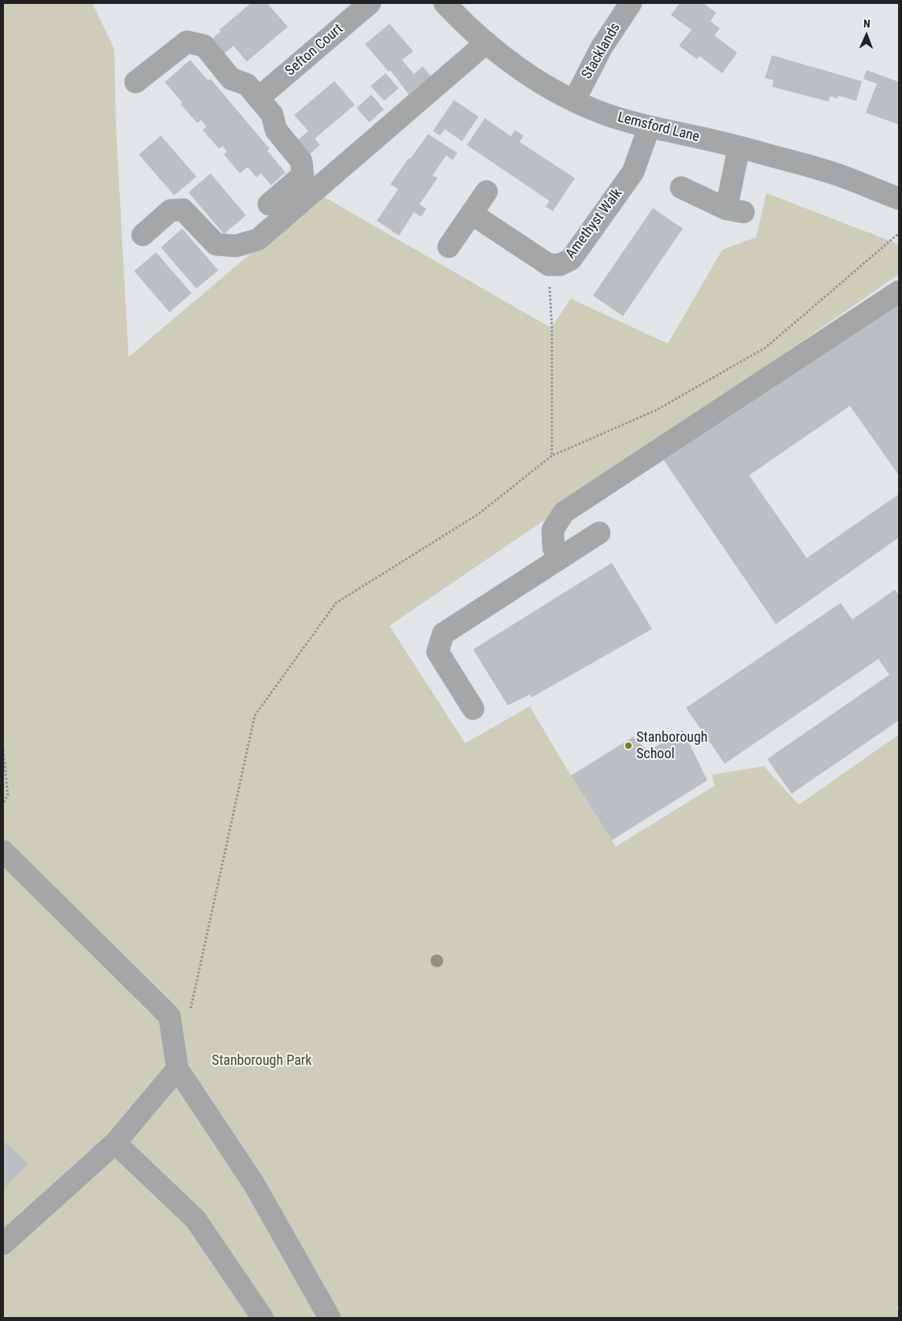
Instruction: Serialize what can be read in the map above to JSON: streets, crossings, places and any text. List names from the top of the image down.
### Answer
{
  "streets": {
    "street": [
      "Sefton Court",
      "Stacklands",
      "Lemsford Lane",
      "Amethyst Walk"
    ]
  },
  "crossings": [
    ["Stacklands", "Lemsford Lane"],
    ["Lemsford Lane", "Amethyst Walk"]
  ],
  "parks": ["Stanborough Park"],
  "places": ["Stanborough School"],
  "north": "top"
}
